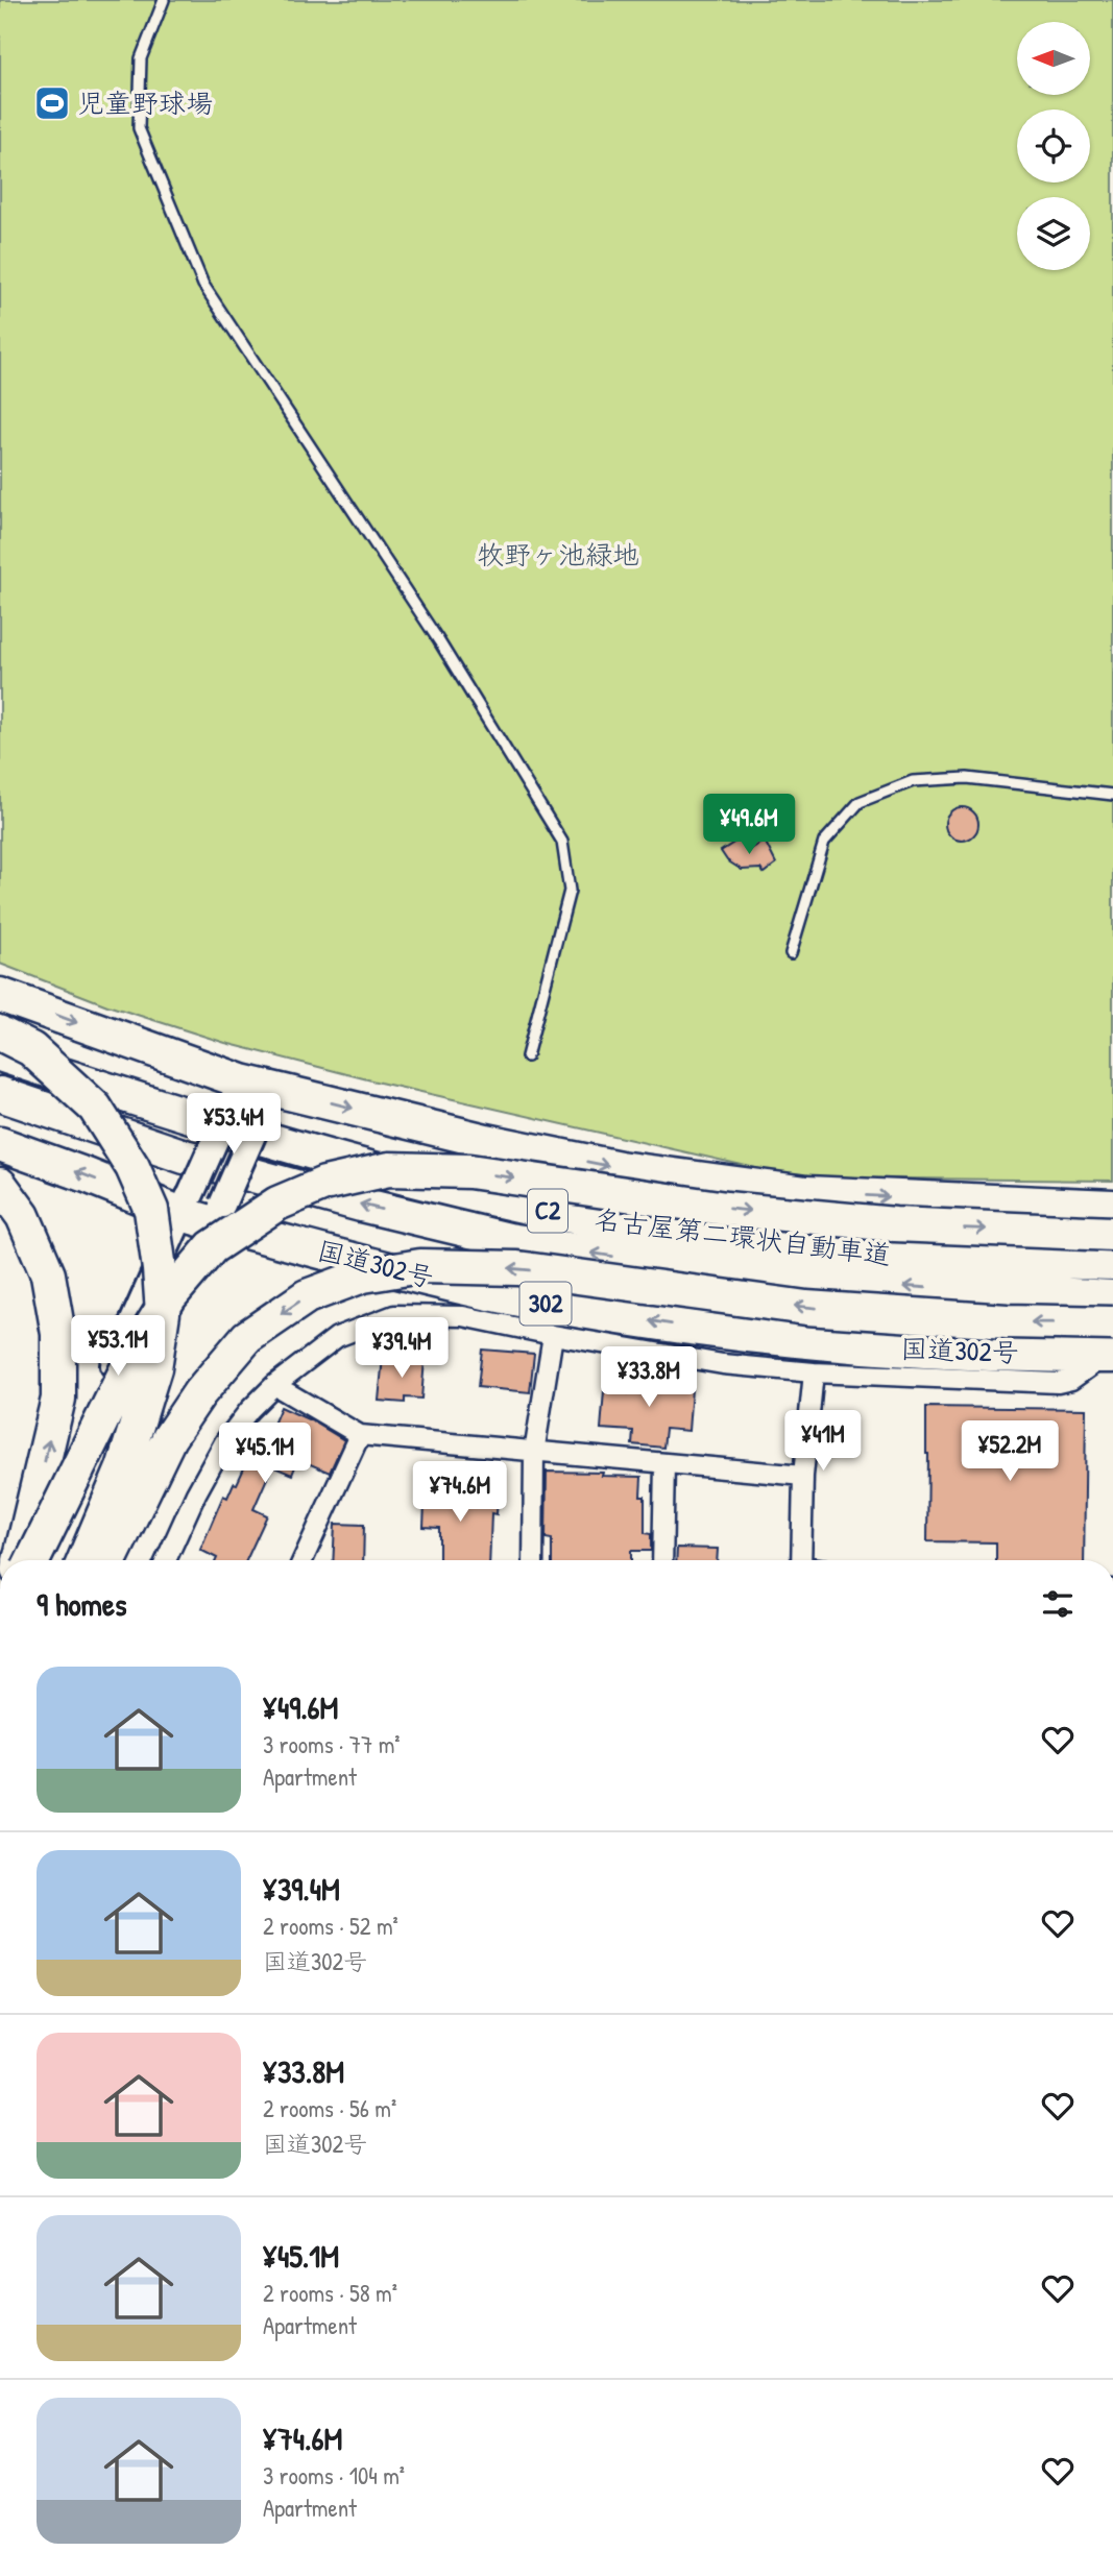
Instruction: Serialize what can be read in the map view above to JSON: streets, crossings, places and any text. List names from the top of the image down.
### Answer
{
  "streets": {
    "highway": [
      "C2",
      "名古屋第二環状自動車道",
      "国道302号",
      "302"
    ]
  },
  "parks": ["牧野ヶ池緑地"],
  "places": {
    "sports": ["児童野球場"]
  },
  "north": "left",
  "page": {
    "price": [
      "¥49.6M",
      "¥53.4M",
      "¥53.1M",
      "¥39.4M",
      "¥33.8M",
      "¥41M",
      "¥52.2M",
      "¥45.1M",
      "¥74.6M"
    ],
    "heading": "9 homes",
    "list": [
      {
        "name": "¥49.6M",
        "note": "3 rooms · 77 m² · Apartment"
      },
      {
        "name": "¥39.4M",
        "note": "2 rooms · 52 m² · 国道302号"
      },
      {
        "name": "¥33.8M",
        "note": "2 rooms · 56 m² · 国道302号"
      },
      {
        "name": "¥45.1M",
        "note": "2 rooms · 58 m² · Apartment"
      },
      {
        "name": "¥74.6M",
        "note": "3 rooms · 104 m² · Apartment"
      }
    ]
  }
}
